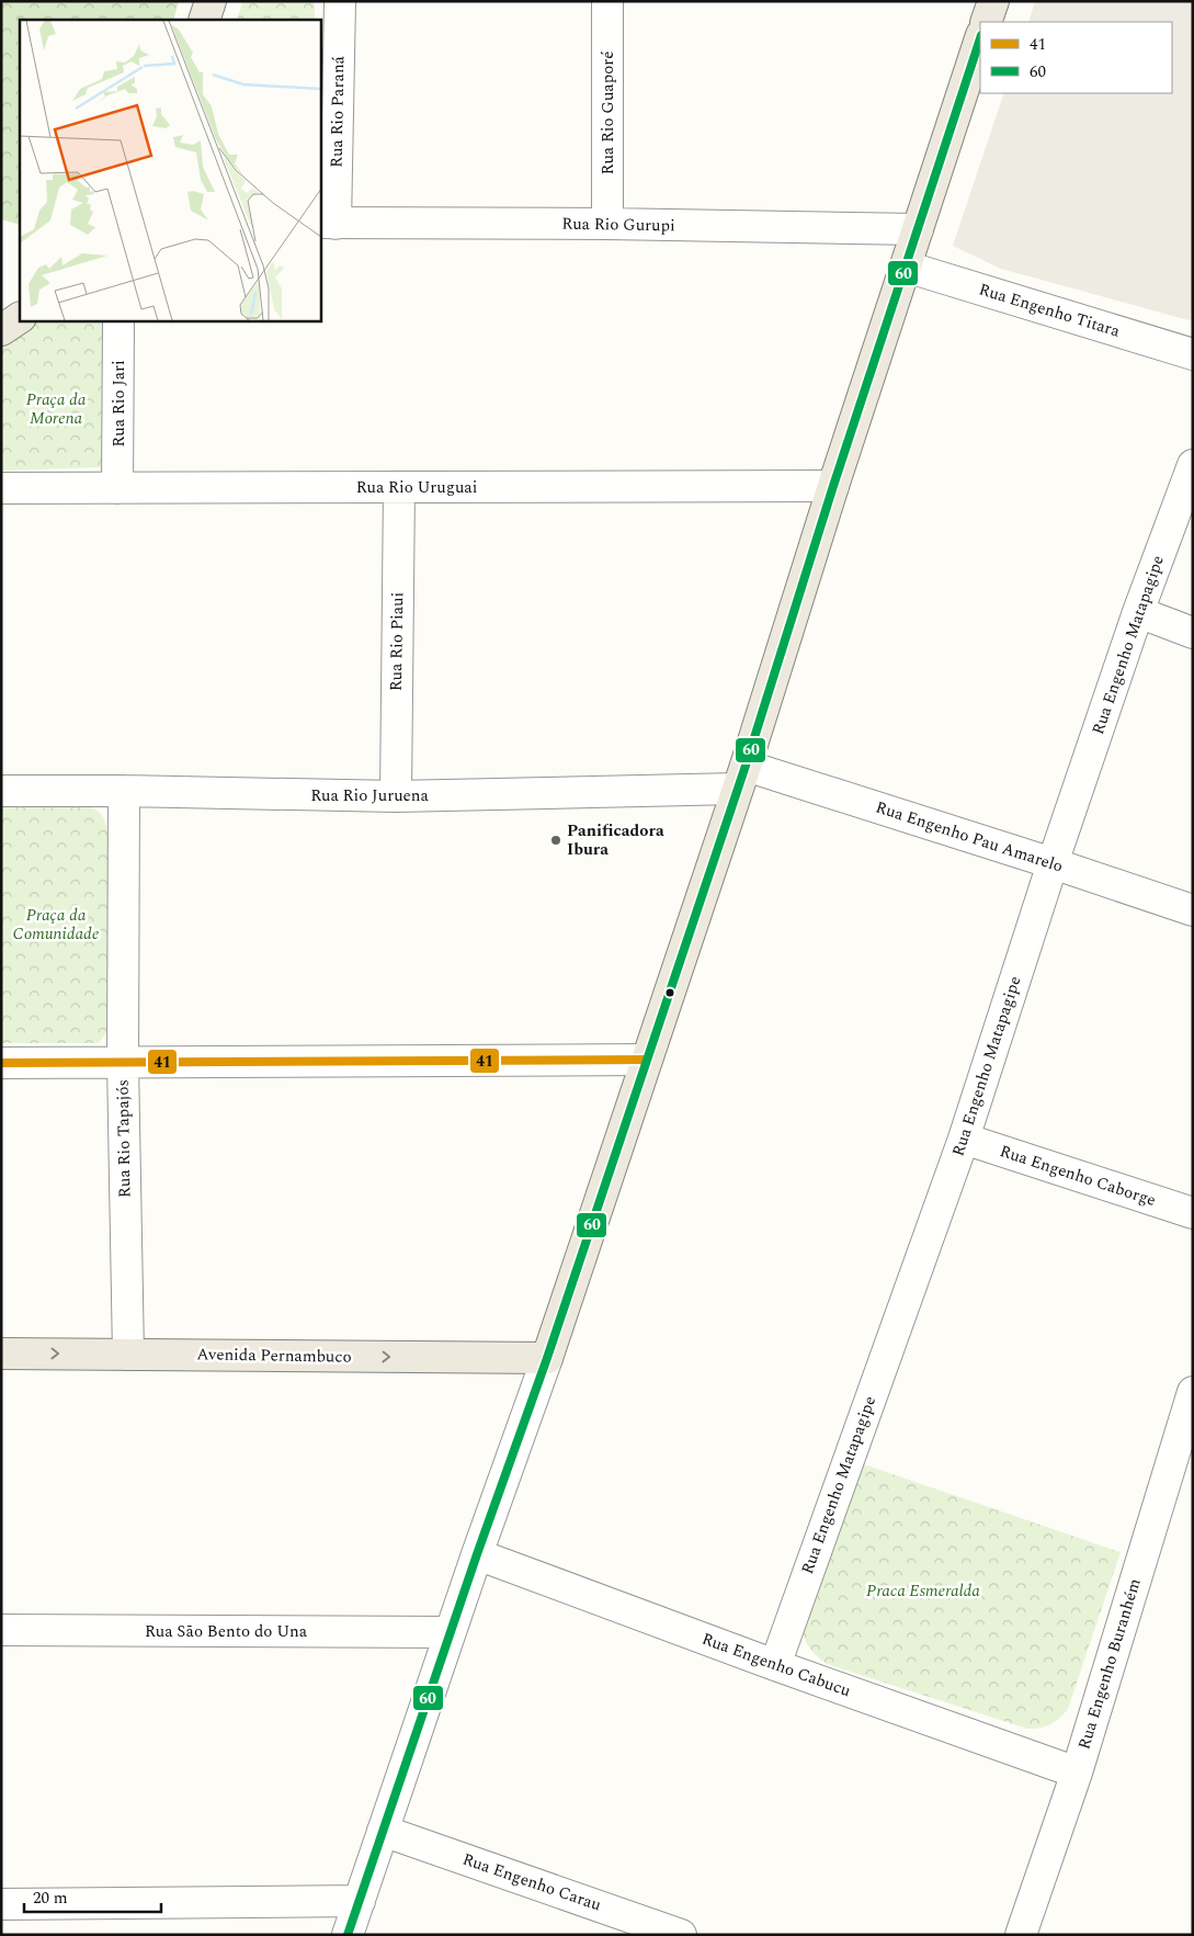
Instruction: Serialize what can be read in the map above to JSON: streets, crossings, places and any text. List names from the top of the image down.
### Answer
{
  "streets": {
    "main road": ["Avenida Pernambuco"],
    "street": [
      "Rua Rio Paraná",
      "Rua Rio Guaporé",
      "Rua Rio Gurupi",
      "Rua Engenho Titara",
      "Rua Rio Jari",
      "Rua Rio Uruguai",
      "Rua Rio Piaui",
      "Rua Engenho Matapagipe",
      "Rua Rio Juruena",
      "Rua Engenho Pau Amarelo",
      "Rua Rio Tapajós",
      "Rua Engenho Caborge",
      "Rua São Bento do Una",
      "Rua Engenho Buranhém",
      "Rua Engenho Cabucu",
      "Rua Engenho Carau"
    ]
  },
  "crossings": [
    ["Rua Rio Paraná", "Rua Rio Gurupi"],
    ["Rua Rio Guaporé", "Rua Rio Gurupi"],
    ["Rua Rio Jari", "Rua Rio Uruguai"],
    ["Rua Rio Uruguai", "Rua Rio Piaui"],
    ["Rua Rio Piaui", "Rua Rio Juruena"],
    ["Rua Engenho Matapagipe", "Rua Engenho Pau Amarelo"],
    ["Rua Engenho Matapagipe", "Rua Engenho Caborge"],
    ["Rua Engenho Matapagipe", "Rua Engenho Cabucu"],
    ["Rua Rio Juruena", "Rua Engenho Pau Amarelo"],
    ["Rua Rio Juruena", "Rua Rio Tapajós"],
    ["Rua Rio Tapajós", "Avenida Pernambuco"],
    ["Rua Engenho Buranhém", "Rua Engenho Cabucu"]
  ],
  "one_way": ["Avenida Pernambuco"],
  "parks": ["Praça da Morena", "Praça da Comunidade", "Praca Esmeralda"],
  "places": ["Panificadora Ibura"],
  "lines": ["transit line 60", "transit line 41"],
  "legend": ["41", "60"],
  "scale_bar": "20 m"
}
